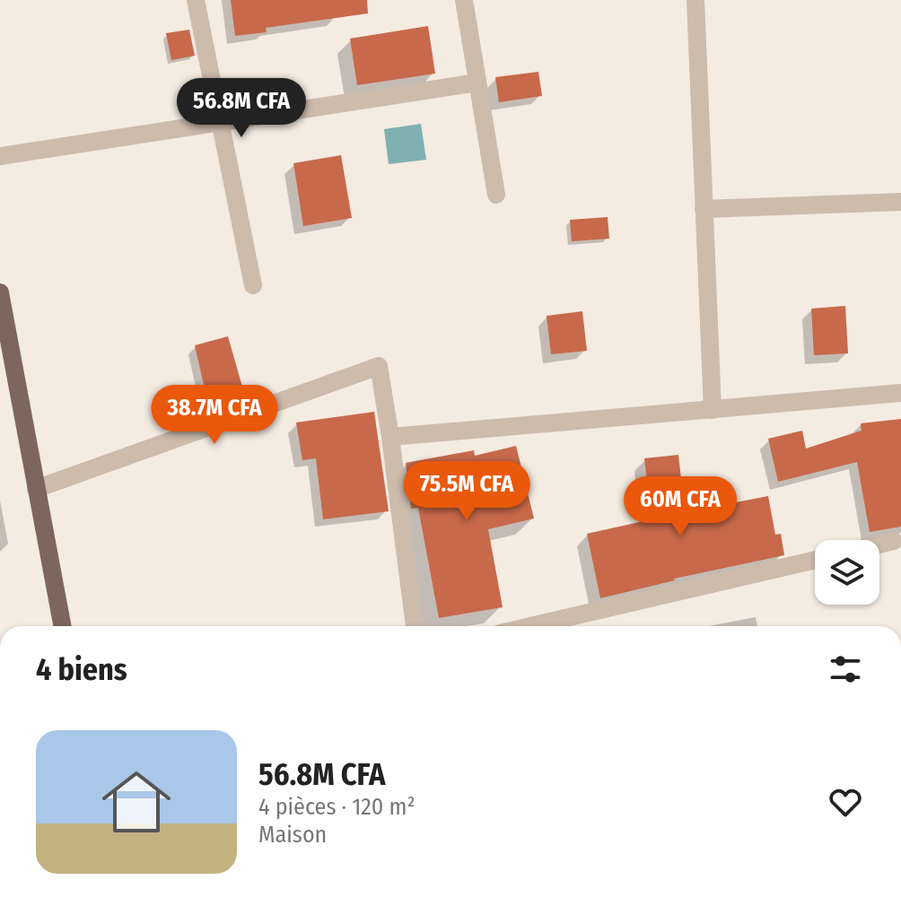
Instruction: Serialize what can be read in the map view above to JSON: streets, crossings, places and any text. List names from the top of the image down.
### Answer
{
  "page": {
    "price": [
      "56.8M CFA",
      "38.7M CFA",
      "75.5M CFA",
      "60M CFA"
    ],
    "heading": "4 biens",
    "list": [
      {
        "name": "56.8M CFA",
        "note": "4 pièces · 120 m² · Maison"
      }
    ]
  }
}
